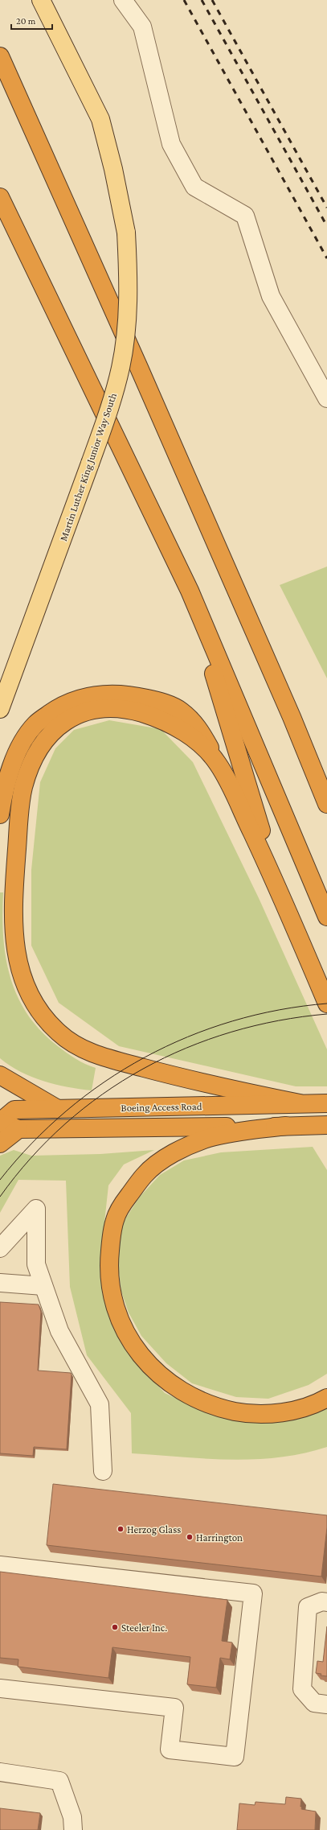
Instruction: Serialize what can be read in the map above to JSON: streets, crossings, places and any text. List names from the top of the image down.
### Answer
{
  "streets": {
    "highway": ["Boeing Access Road"],
    "main road": ["Martin Luther King Junior Way South"]
  },
  "places": ["Herzog Glass", "Harrington", "Steeler Inc."],
  "scale_bar": "20 m"
}
